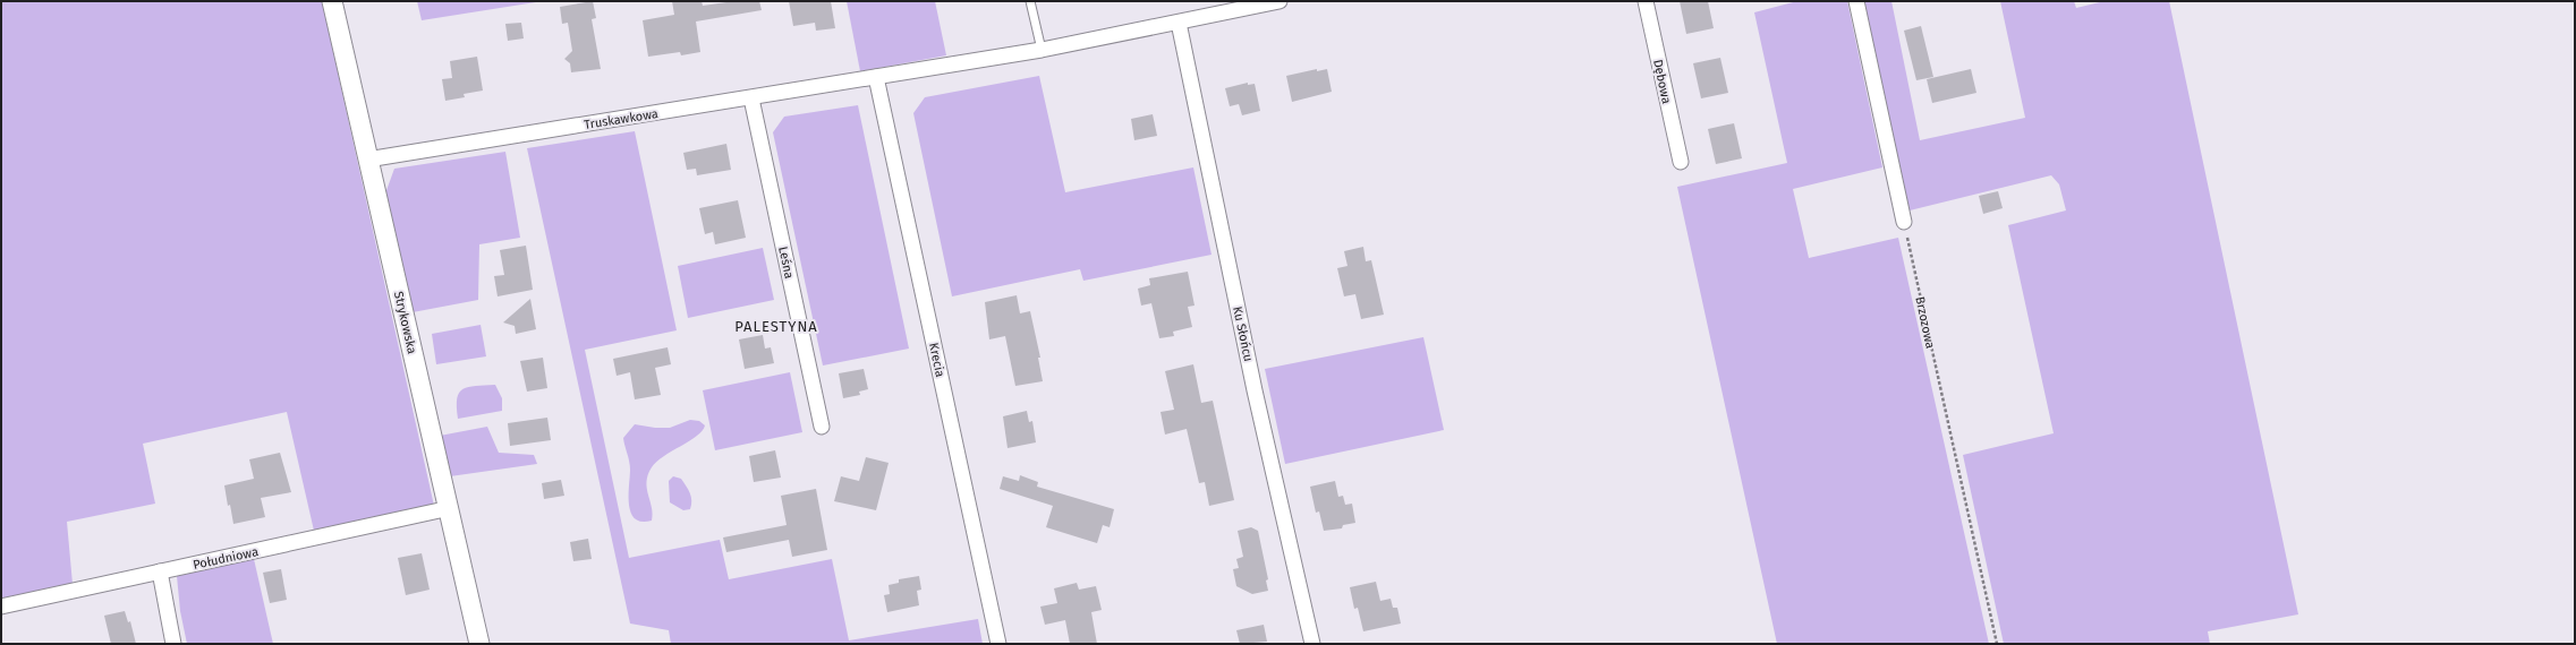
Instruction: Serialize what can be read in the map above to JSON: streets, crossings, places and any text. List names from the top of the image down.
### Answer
{
  "streets": {
    "street": [
      "Dębowa",
      "Truskawkowa",
      "Leśna",
      "Strykowska",
      "Ku Słońcu",
      "Krecia",
      "Południowa"
    ],
    "path": ["Brzozowa"]
  },
  "crossings": [
    ["Truskawkowa", "Leśna"],
    ["Truskawkowa", "Strykowska"],
    ["Truskawkowa", "Ku Słońcu"],
    ["Truskawkowa", "Krecia"],
    ["Strykowska", "Południowa"]
  ],
  "districts": ["PALESTYNA"]
}
